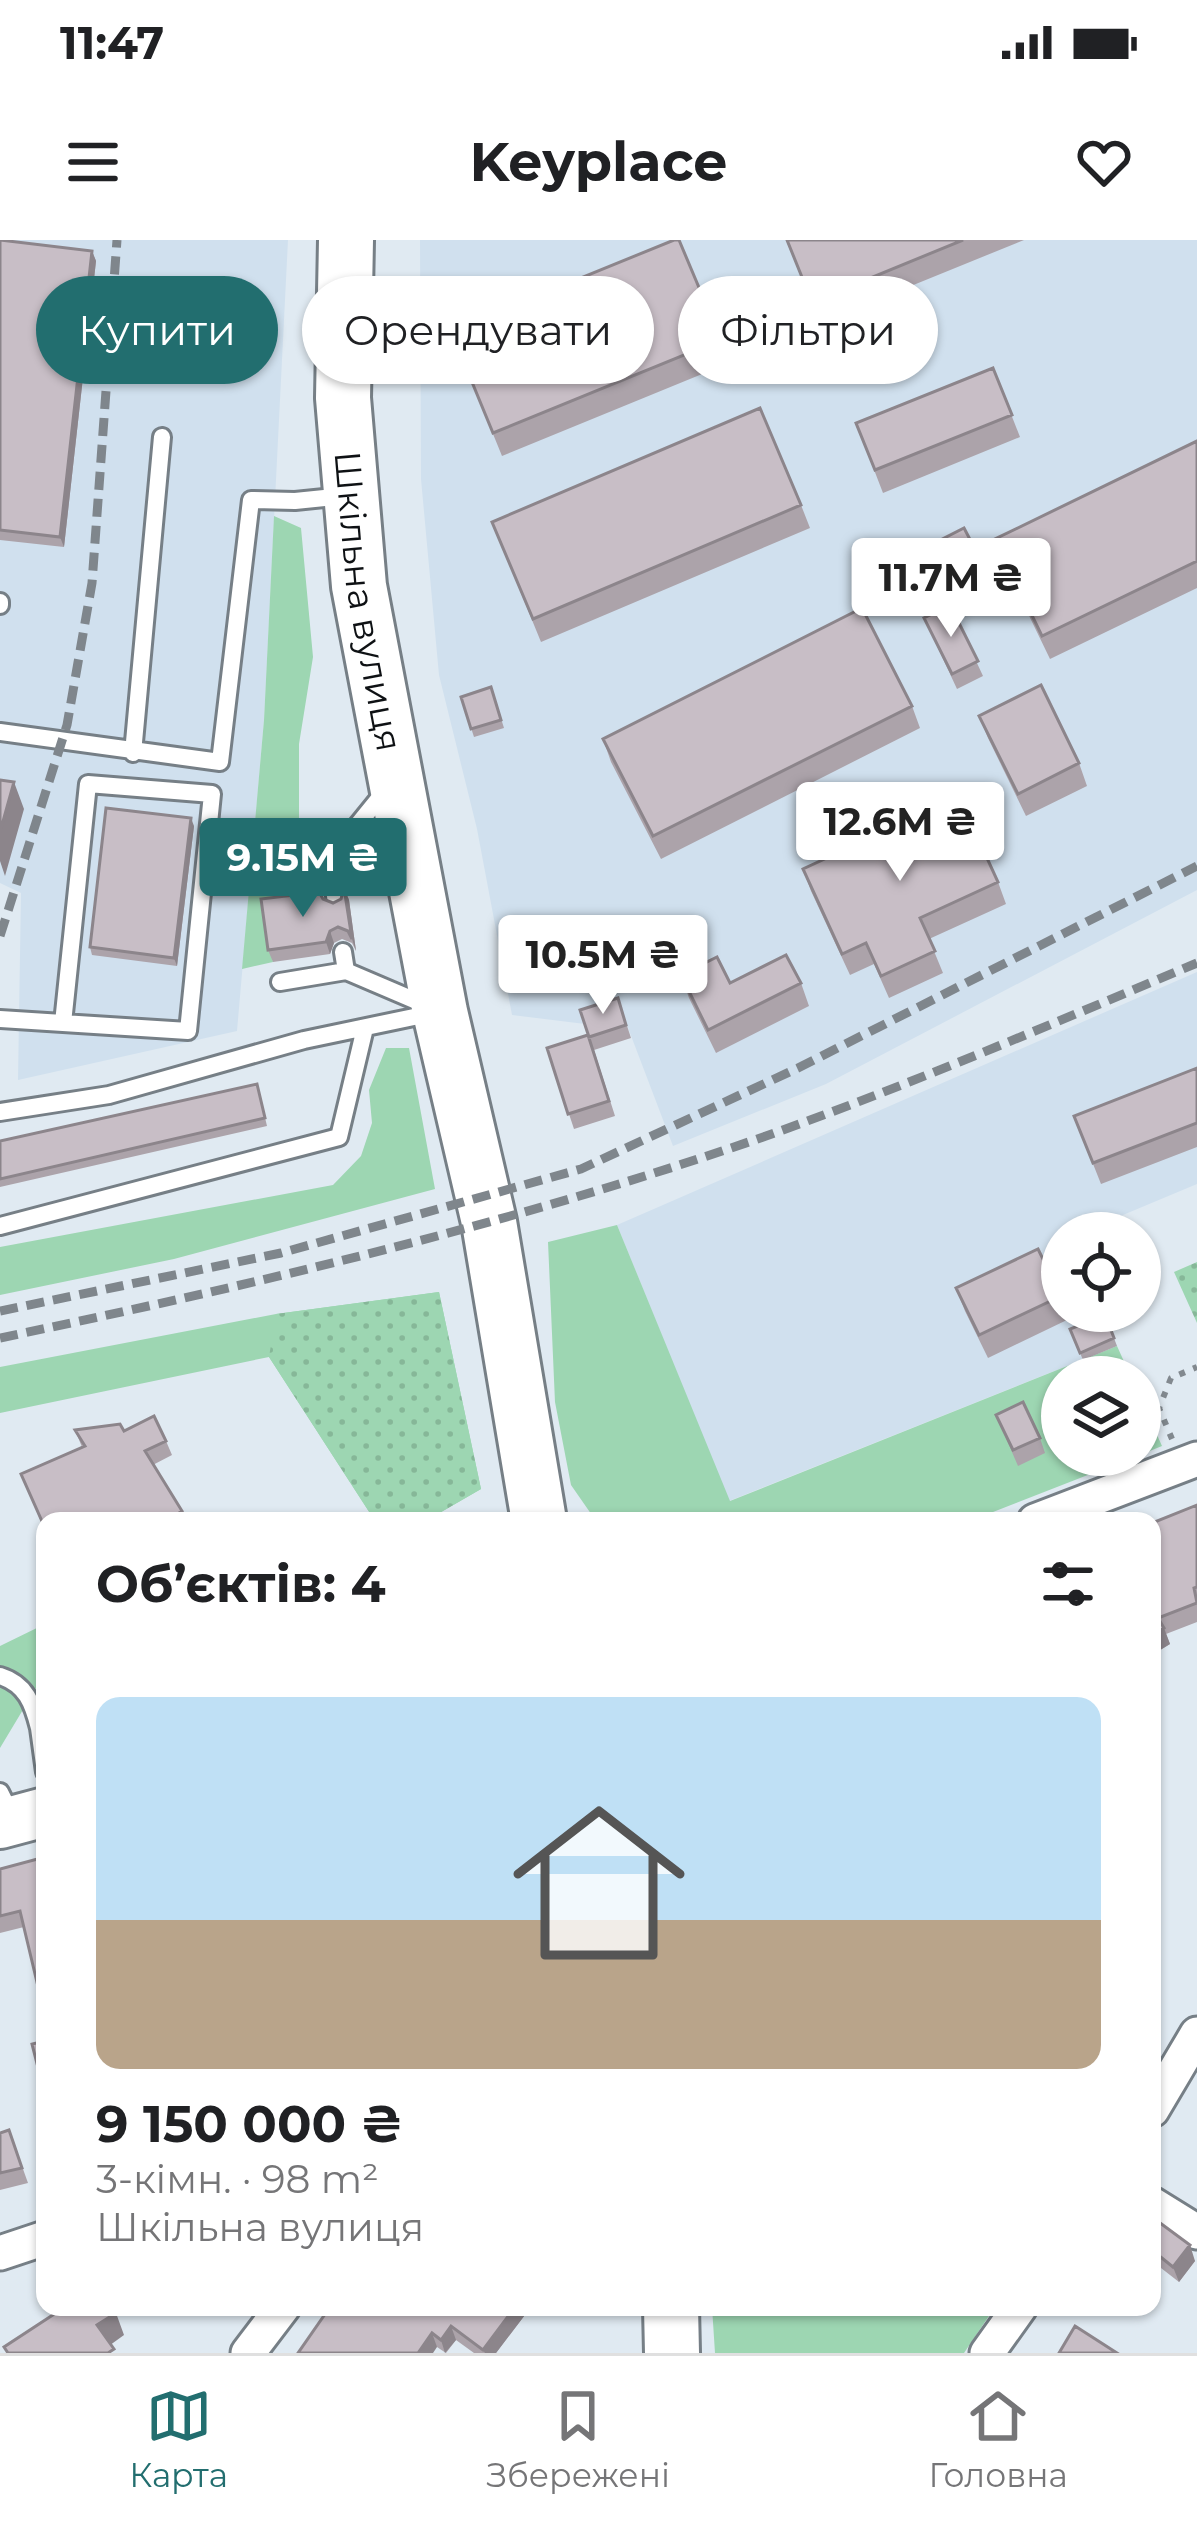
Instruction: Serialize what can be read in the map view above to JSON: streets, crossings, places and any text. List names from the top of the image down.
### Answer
{
  "streets": {
    "main road": ["Шкільна вулиця"]
  },
  "page": {
    "status": "11:47",
    "header": "Keyplace",
    "chip": ["Купити", "Орендувати", "Фільтри"],
    "price": [
      "11.7M ₴",
      "12.6M ₴",
      "9.15M ₴",
      "10.5M ₴"
    ],
    "heading": "Об’єктів: 4",
    "list": [
      {
        "name": "9 150 000 ₴",
        "note": "3-кімн. · 98 m² · Шкільна вулиця"
      }
    ],
    "tabs": ["Карта", "Збережені", "Головна"]
  }
}
